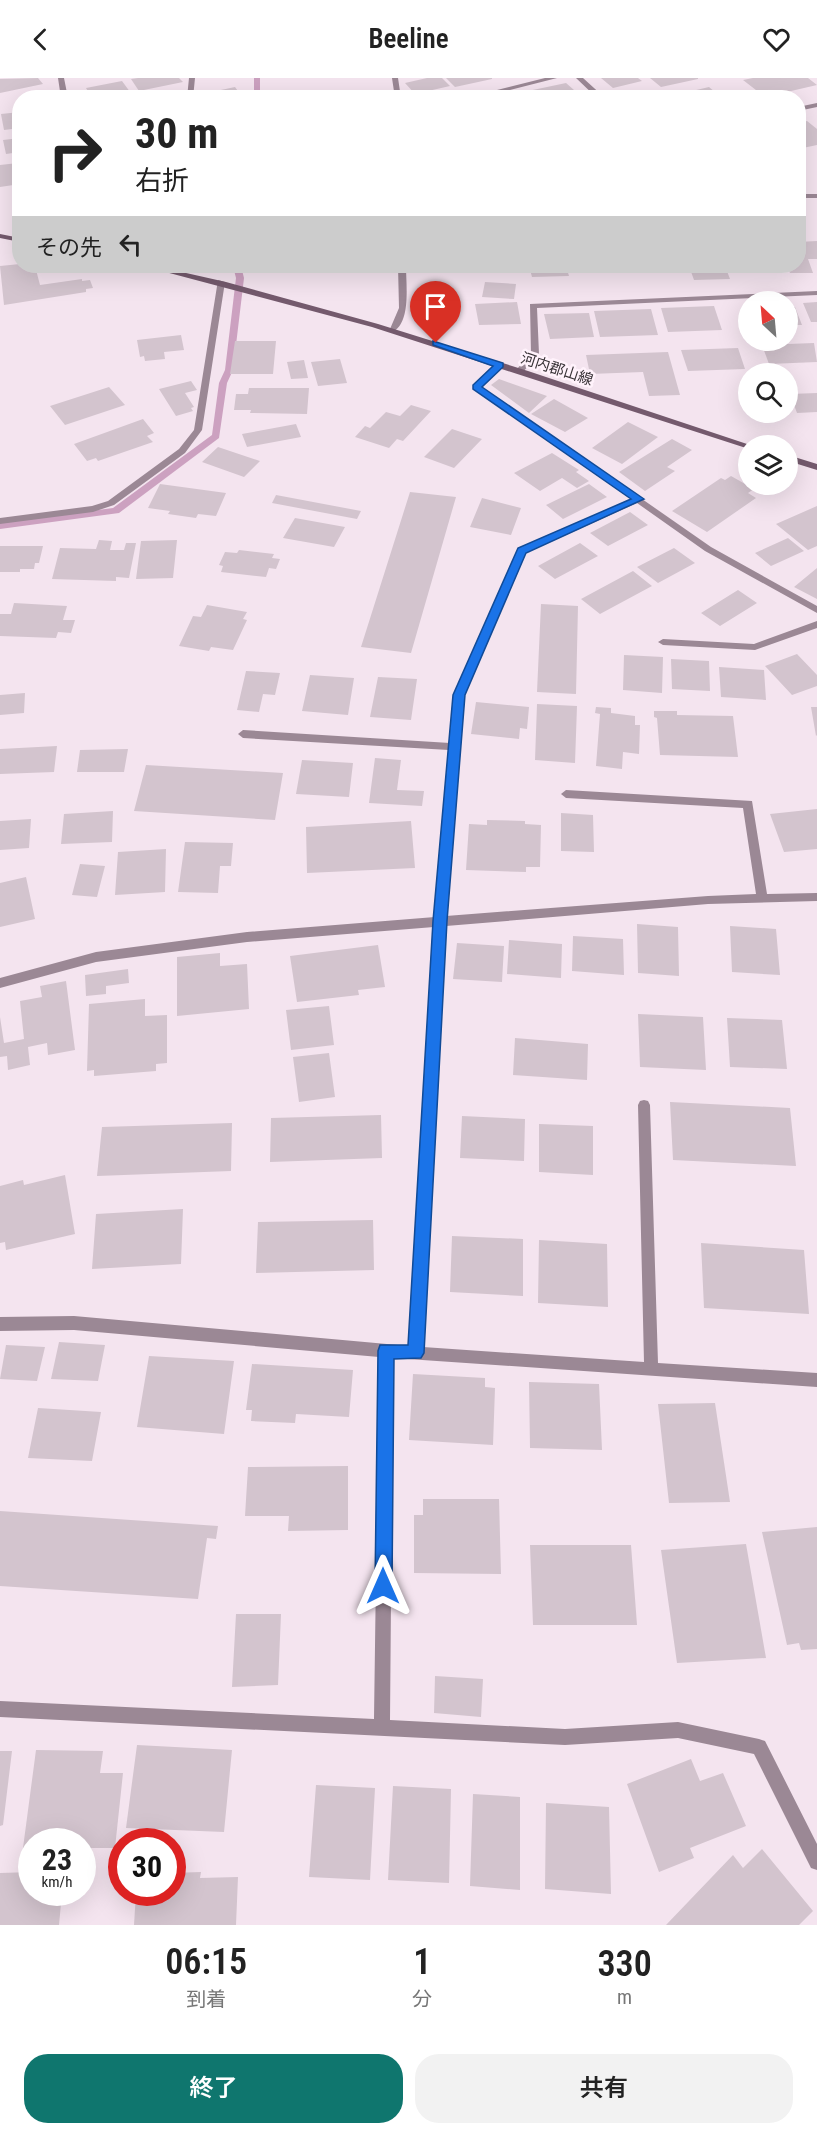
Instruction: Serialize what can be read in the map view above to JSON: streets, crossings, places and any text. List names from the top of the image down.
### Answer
{
  "streets": {
    "main road": ["河内郡山線"]
  },
  "north": "top left",
  "page": {
    "header": "Beeline",
    "turn": ["30 m", "右折"],
    "then": "その先",
    "speed": "23 km/h",
    "limit": "30",
    "eta": [
      "06:15",
      "到着",
      "1",
      "分",
      "330",
      "m"
    ],
    "buttons": ["終了", "共有"]
  }
}
